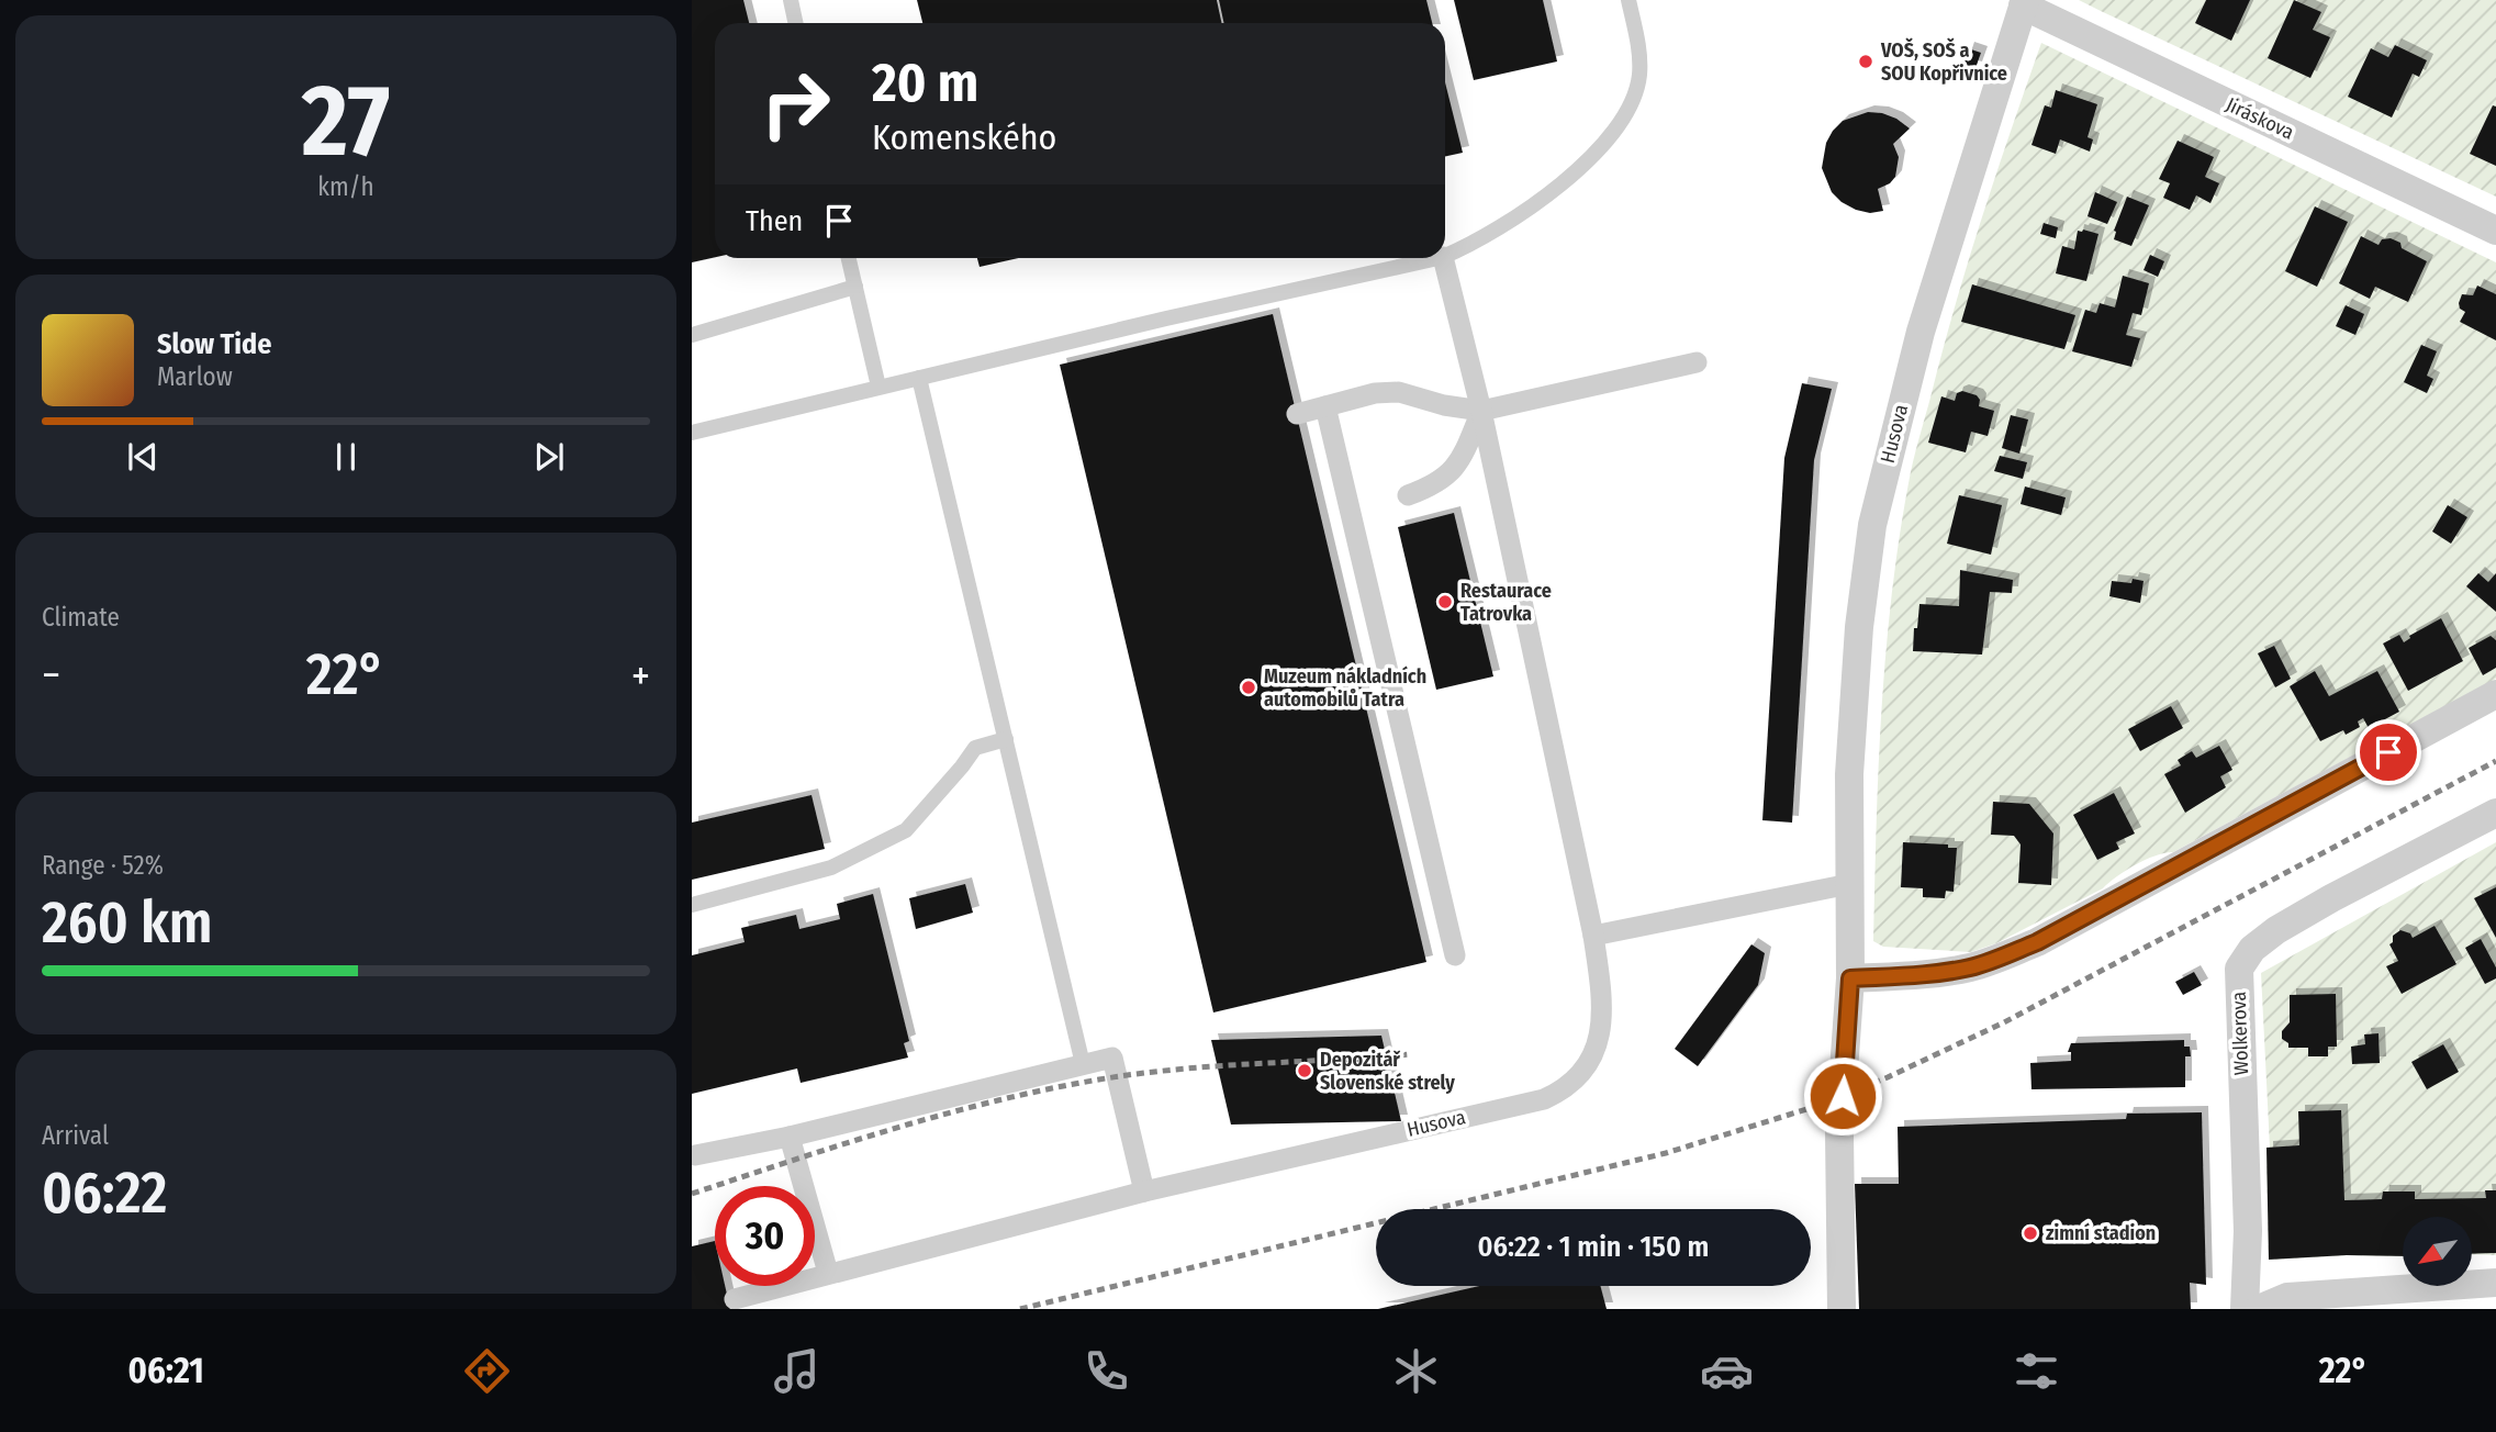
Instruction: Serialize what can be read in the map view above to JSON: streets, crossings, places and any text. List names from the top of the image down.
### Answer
{
  "streets": {
    "street": ["Jiráskova", "Husova", "Wolkerova"]
  },
  "crossings": [
    ["Jiráskova", "Husova"]
  ],
  "places": [
    "VOŠ, SOŠ a SOU Kopřivnice",
    "Restaurace Tatrovka",
    "Muzeum nákladních automobilů Tatra",
    "Depozitář Slovenské strely",
    "zimní stadion"
  ],
  "north": "bottom left",
  "page": {
    "tile": [
      ["27", "km/h"],
      "Climate",
      ["Range · 52%", "260 km"],
      ["Arrival", "06:22"]
    ],
    "turn": ["20 m", "Komenského"],
    "then": "Then",
    "song": ["Slow Tide", "Marlow"],
    "heat": ["−", "22°", "+"],
    "limit": "30",
    "trip": "06:22 · 1 min · 150 m",
    "tabs": ["06:21", "22°"]
  }
}
